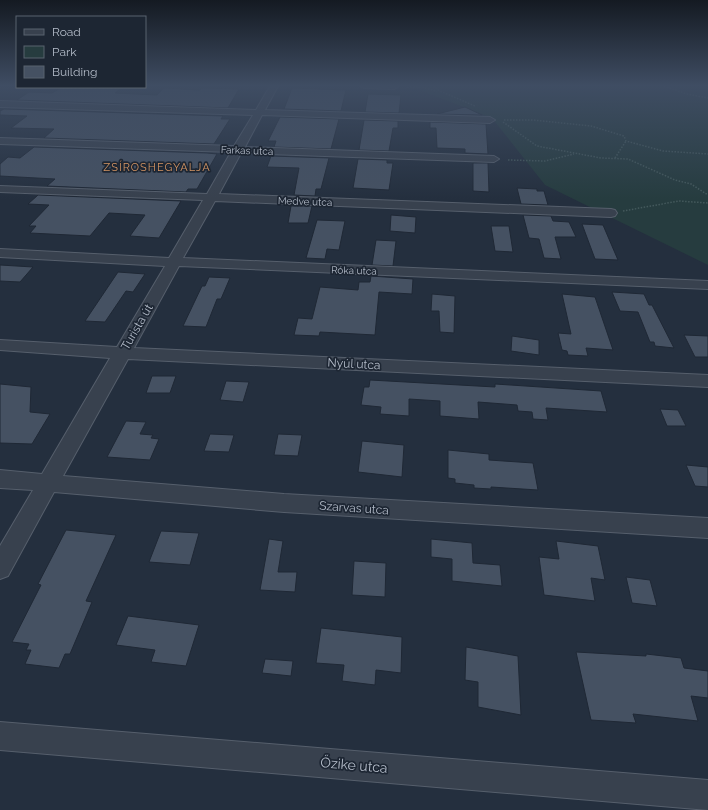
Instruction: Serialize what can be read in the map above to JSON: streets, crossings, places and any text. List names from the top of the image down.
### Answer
{
  "streets": {
    "street": [
      "Farkas utca",
      "Medve utca",
      "Róka utca",
      "Turista út",
      "Nyúl utca",
      "Szarvas utca",
      "Őzike utca"
    ]
  },
  "crossings": [
    ["Farkas utca", "Turista út"],
    ["Medve utca", "Turista út"],
    ["Róka utca", "Turista út"],
    ["Turista út", "Nyúl utca"],
    ["Turista út", "Szarvas utca"]
  ],
  "districts": ["ZSÍROSHEGYALJA"],
  "legend": ["Road", "Park", "Building"]
}
